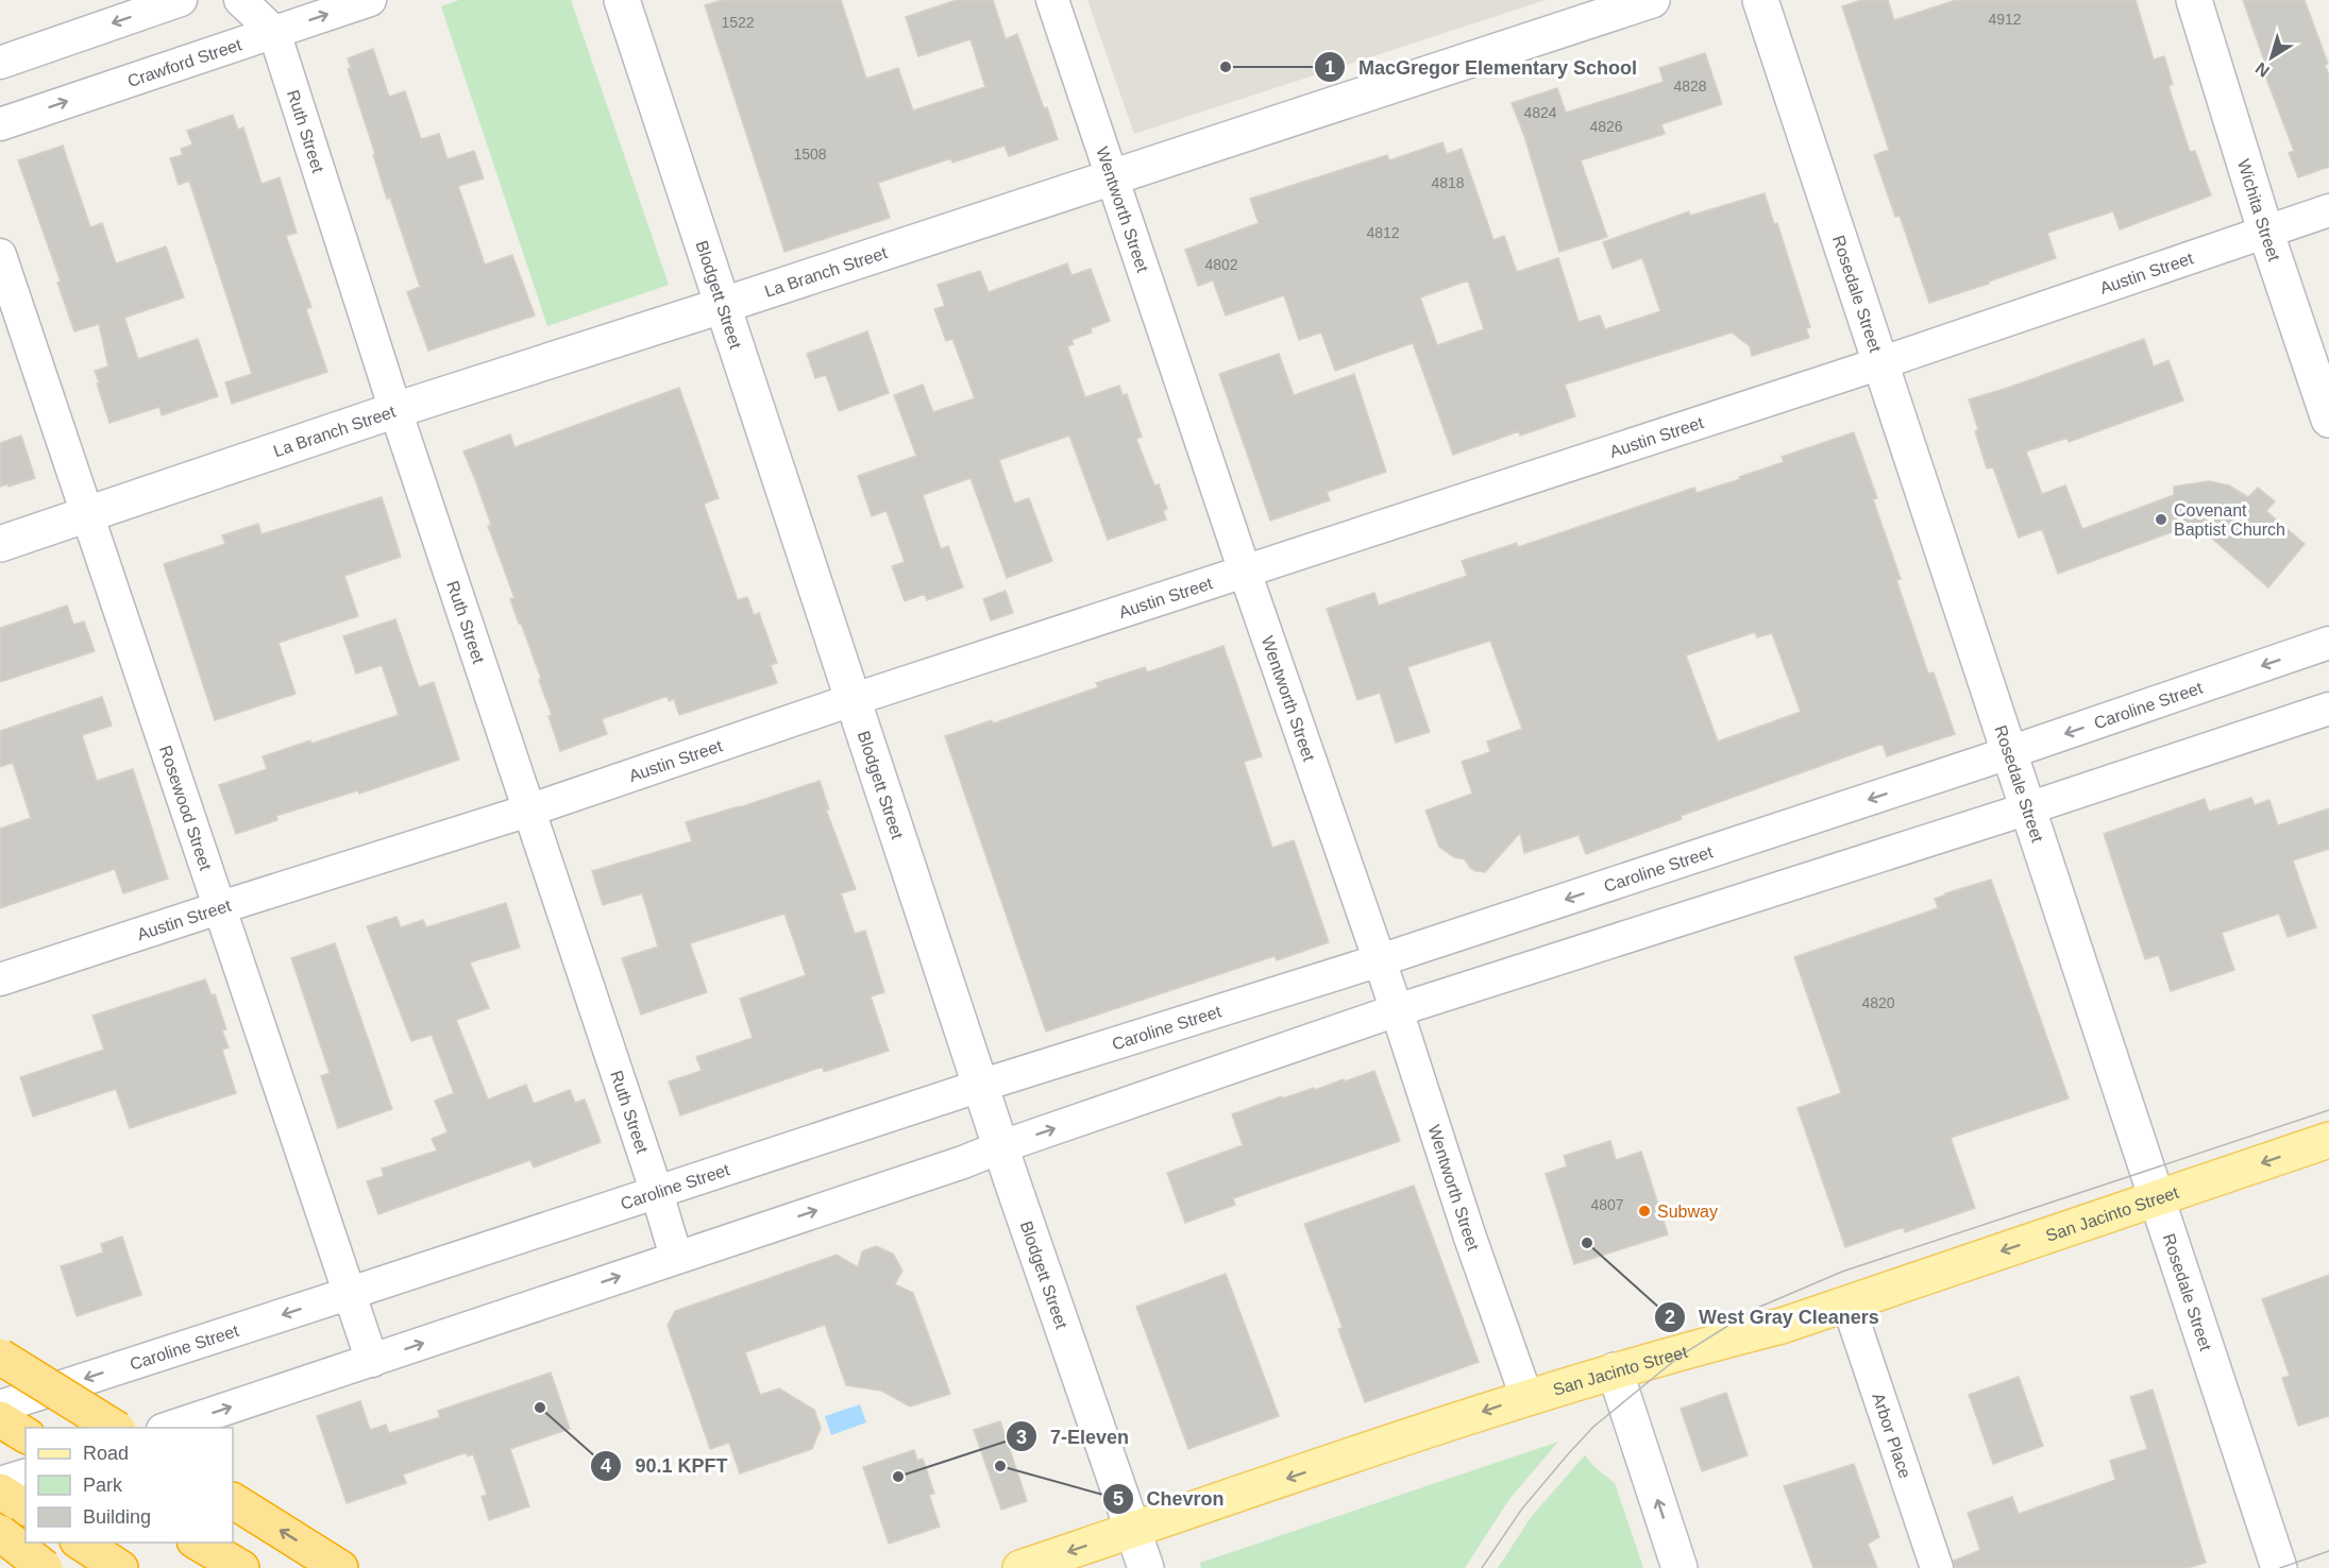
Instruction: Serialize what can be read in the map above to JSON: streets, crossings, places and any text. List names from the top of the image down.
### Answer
{
  "streets": {
    "main road": ["San Jacinto Street"],
    "street": [
      "Crawford Street",
      "Ruth Street",
      "Wentworth Street",
      "Wichita Street",
      "La Branch Street",
      "Austin Street",
      "Rosedale Street",
      "Blodgett Street",
      "Caroline Street",
      "Rosewood Street",
      "Arbor Place"
    ]
  },
  "crossings": [
    ["Crawford Street", "Ruth Street"],
    ["Ruth Street", "La Branch Street"],
    ["Ruth Street", "Austin Street"],
    ["Ruth Street", "Caroline Street"],
    ["Wentworth Street", "La Branch Street"],
    ["Wentworth Street", "Austin Street"],
    ["Wentworth Street", "Caroline Street"],
    ["Wentworth Street", "San Jacinto Street"],
    ["Wichita Street", "Austin Street"],
    ["La Branch Street", "Blodgett Street"],
    ["La Branch Street", "Rosewood Street"],
    ["Austin Street", "Rosedale Street"],
    ["Austin Street", "Blodgett Street"],
    ["Austin Street", "Rosewood Street"],
    ["Rosedale Street", "Caroline Street"],
    ["Rosedale Street", "San Jacinto Street"],
    ["Blodgett Street", "Caroline Street"],
    ["Blodgett Street", "San Jacinto Street"],
    ["Caroline Street", "Rosewood Street"],
    ["San Jacinto Street", "Arbor Place"]
  ],
  "one_way": ["San Jacinto Street"],
  "places": [
    "MacGregor Elementary School",
    "Covenant Baptist Church",
    "Subway",
    "West Gray Cleaners",
    "90.1 KPFT",
    "Chevron",
    "7-Eleven"
  ],
  "house_numbers": [
    "4912",
    "1522",
    "4828",
    "4824",
    "4826",
    "1508",
    "4818",
    "4812",
    "4802",
    "4820",
    "4807"
  ],
  "legend": ["Road", "Park", "Building"],
  "north": "bottom left"
}
